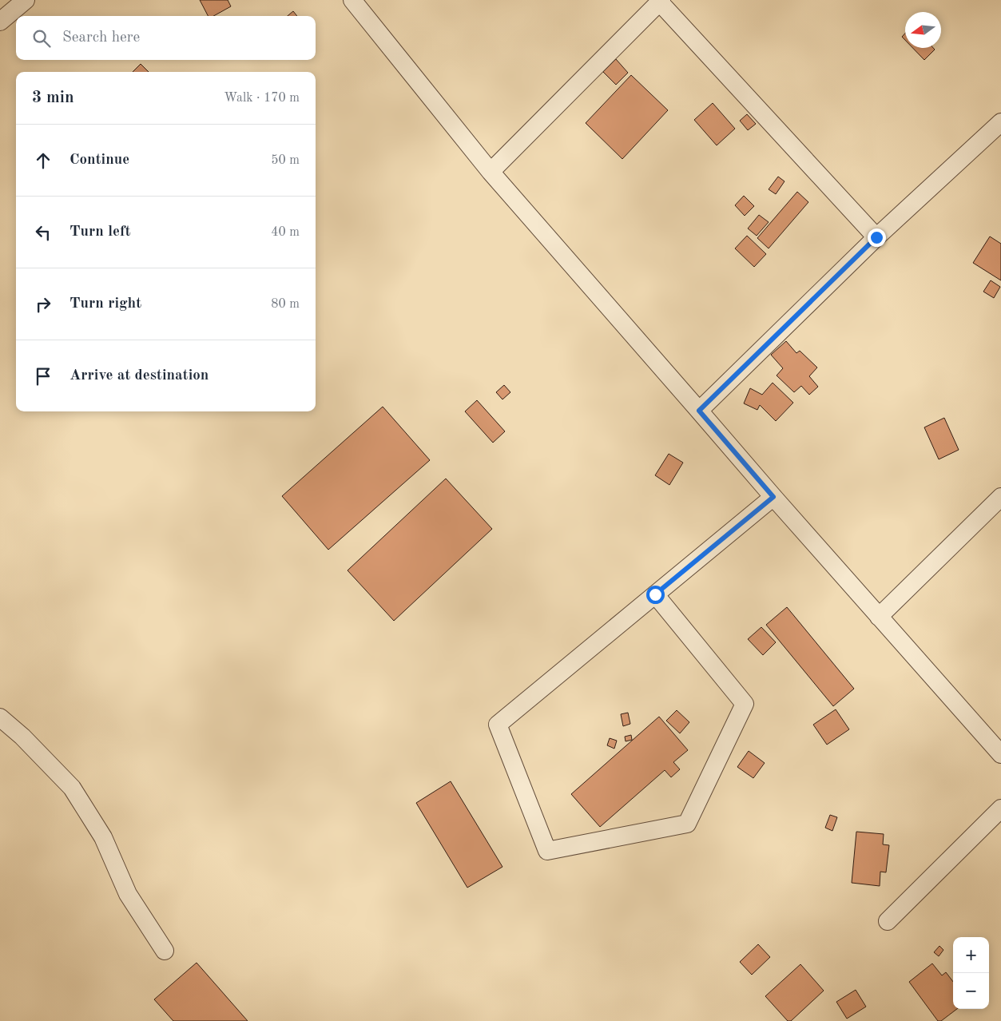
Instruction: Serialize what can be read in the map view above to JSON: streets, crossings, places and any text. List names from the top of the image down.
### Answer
{
  "north": "left",
  "page": {
    "search": "Search here",
    "heading": ["3 min", "Walk · 170 m"],
    "list": [
      ["Continue", "50 m"],
      ["Turn left", "40 m"],
      ["Turn right", "80 m"],
      "Arrive at destination"
    ],
    "map_buttons": ["+", "−"]
  }
}
